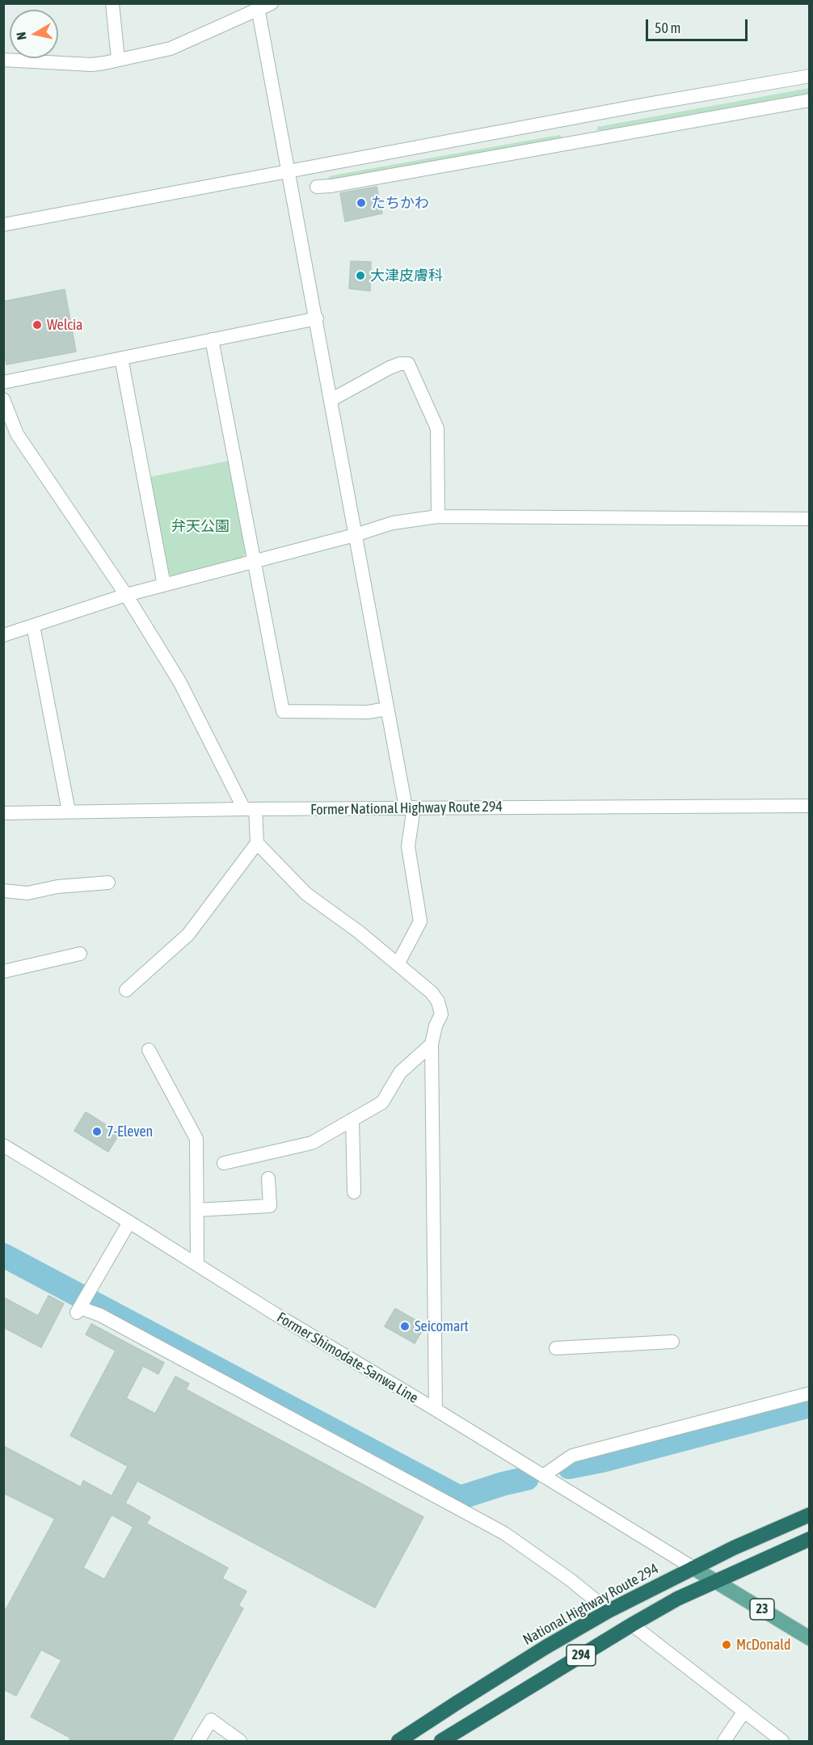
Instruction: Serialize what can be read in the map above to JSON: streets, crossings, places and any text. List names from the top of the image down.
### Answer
{
  "streets": {
    "highway": ["National Highway Route 294", "294"],
    "main road": ["23"],
    "street": ["Former National Highway Route 294", "Former Shimodate-Sanwa Line"]
  },
  "crossings": [
    ["Former Shimodate-Sanwa Line", "National Highway Route 294"],
    ["Former Shimodate-Sanwa Line", "23"],
    ["National Highway Route 294", "23"],
    ["23", "294"]
  ],
  "parks": ["弁天公園"],
  "places": [
    "たちかわ",
    "大津皮膚科",
    "Welcia",
    "7-Eleven",
    "Seicomart",
    "McDonald"
  ],
  "scale_bar": "50 m",
  "north": "left"
}
